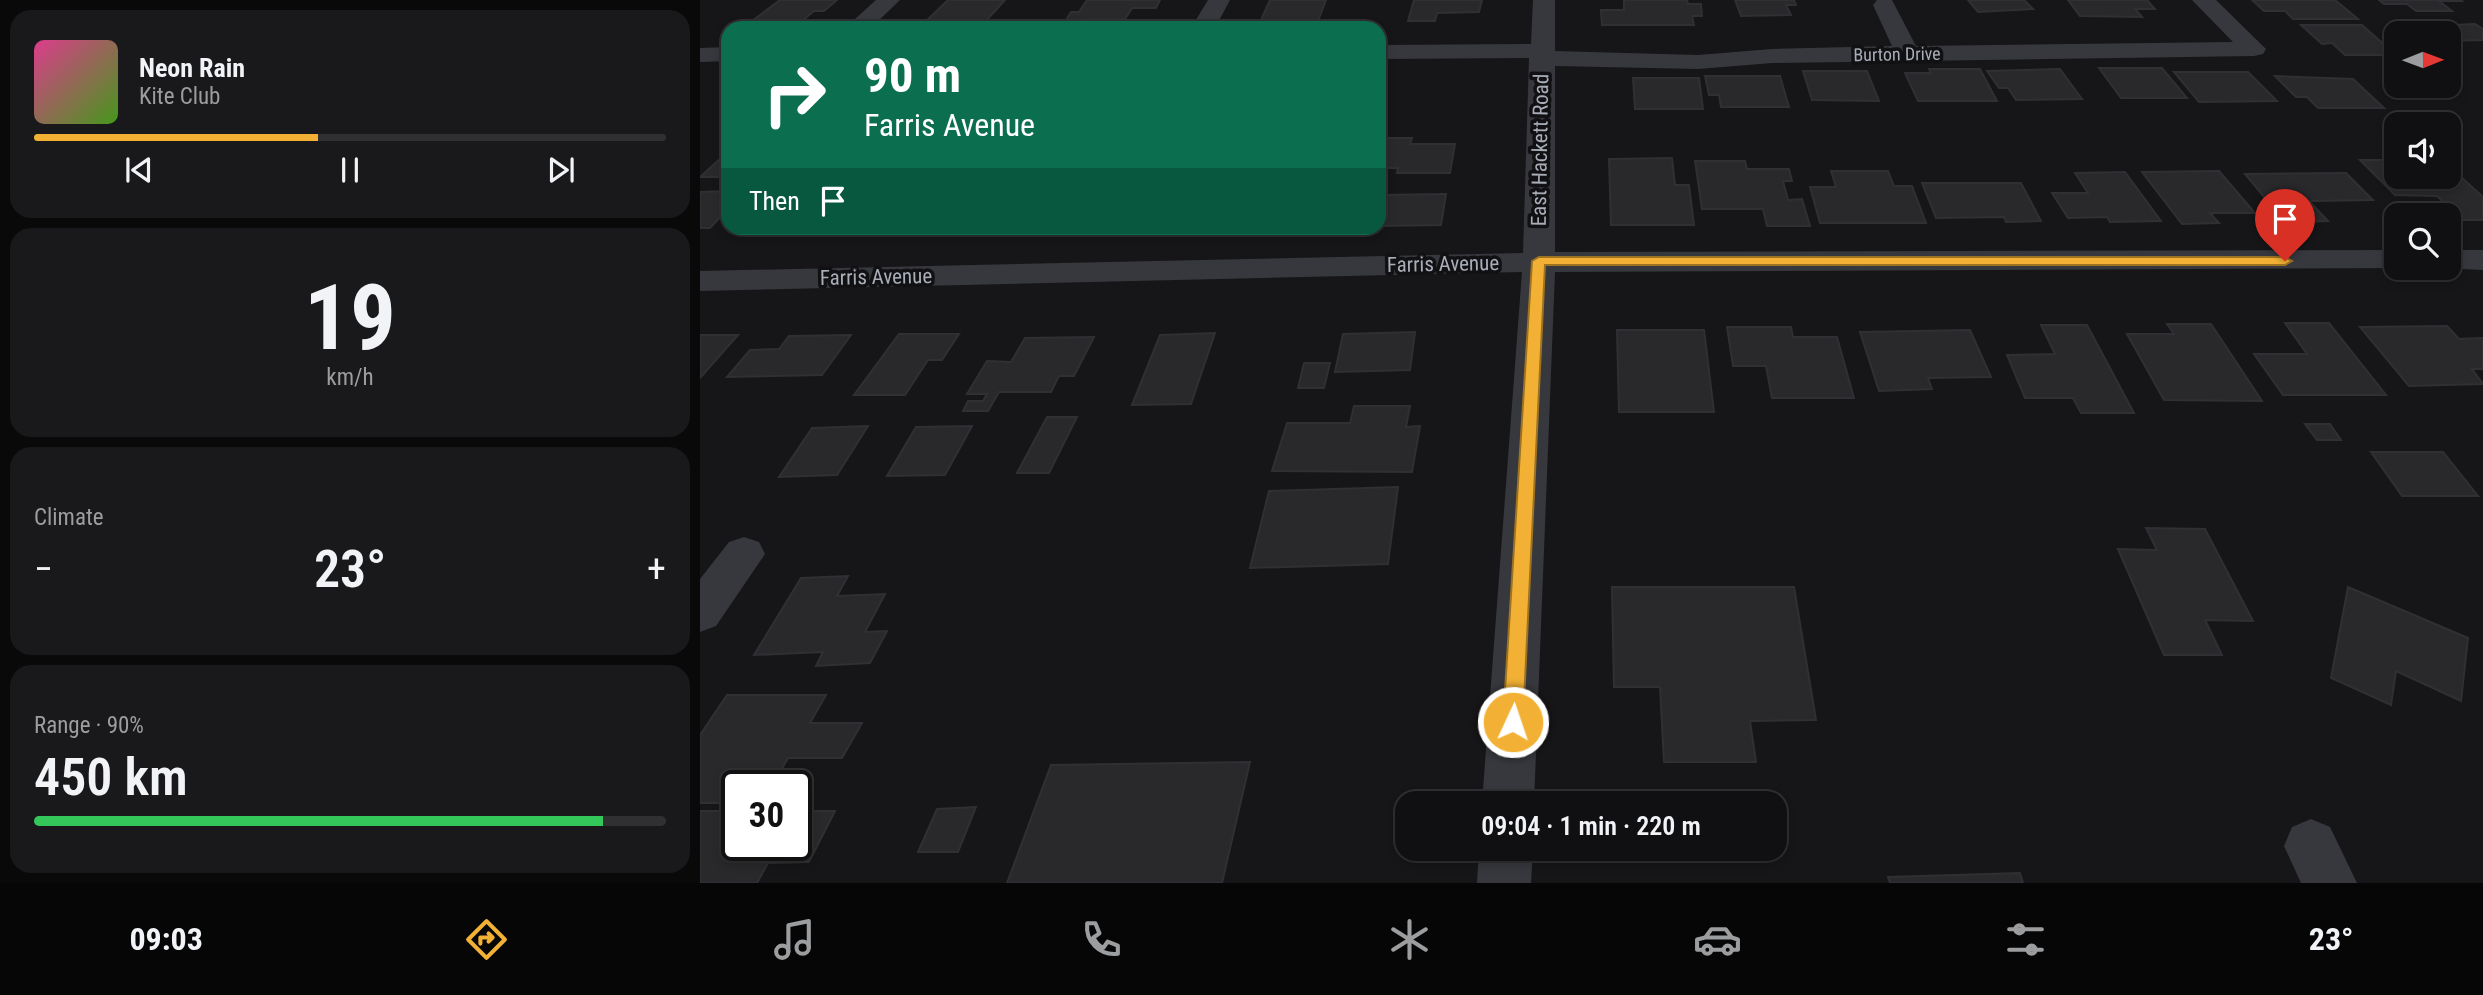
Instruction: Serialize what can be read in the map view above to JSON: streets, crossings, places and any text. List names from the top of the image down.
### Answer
{
  "streets": {
    "street": ["Burton Drive", "East Hackett Road", "Farris Avenue"]
  },
  "crossings": [
    ["Burton Drive", "East Hackett Road"],
    ["East Hackett Road", "Farris Avenue"]
  ],
  "north": "right",
  "page": {
    "turn": ["90 m", "Farris Avenue"],
    "song": ["Neon Rain", "Kite Club"],
    "then": "Then",
    "tile": [
      ["19", "km/h"],
      "Climate",
      ["Range · 90%", "450 km"]
    ],
    "heat": ["−", "23°", "+"],
    "limit": "30",
    "trip": "09:04 · 1 min · 220 m",
    "tabs": ["09:03", "23°"]
  }
}
